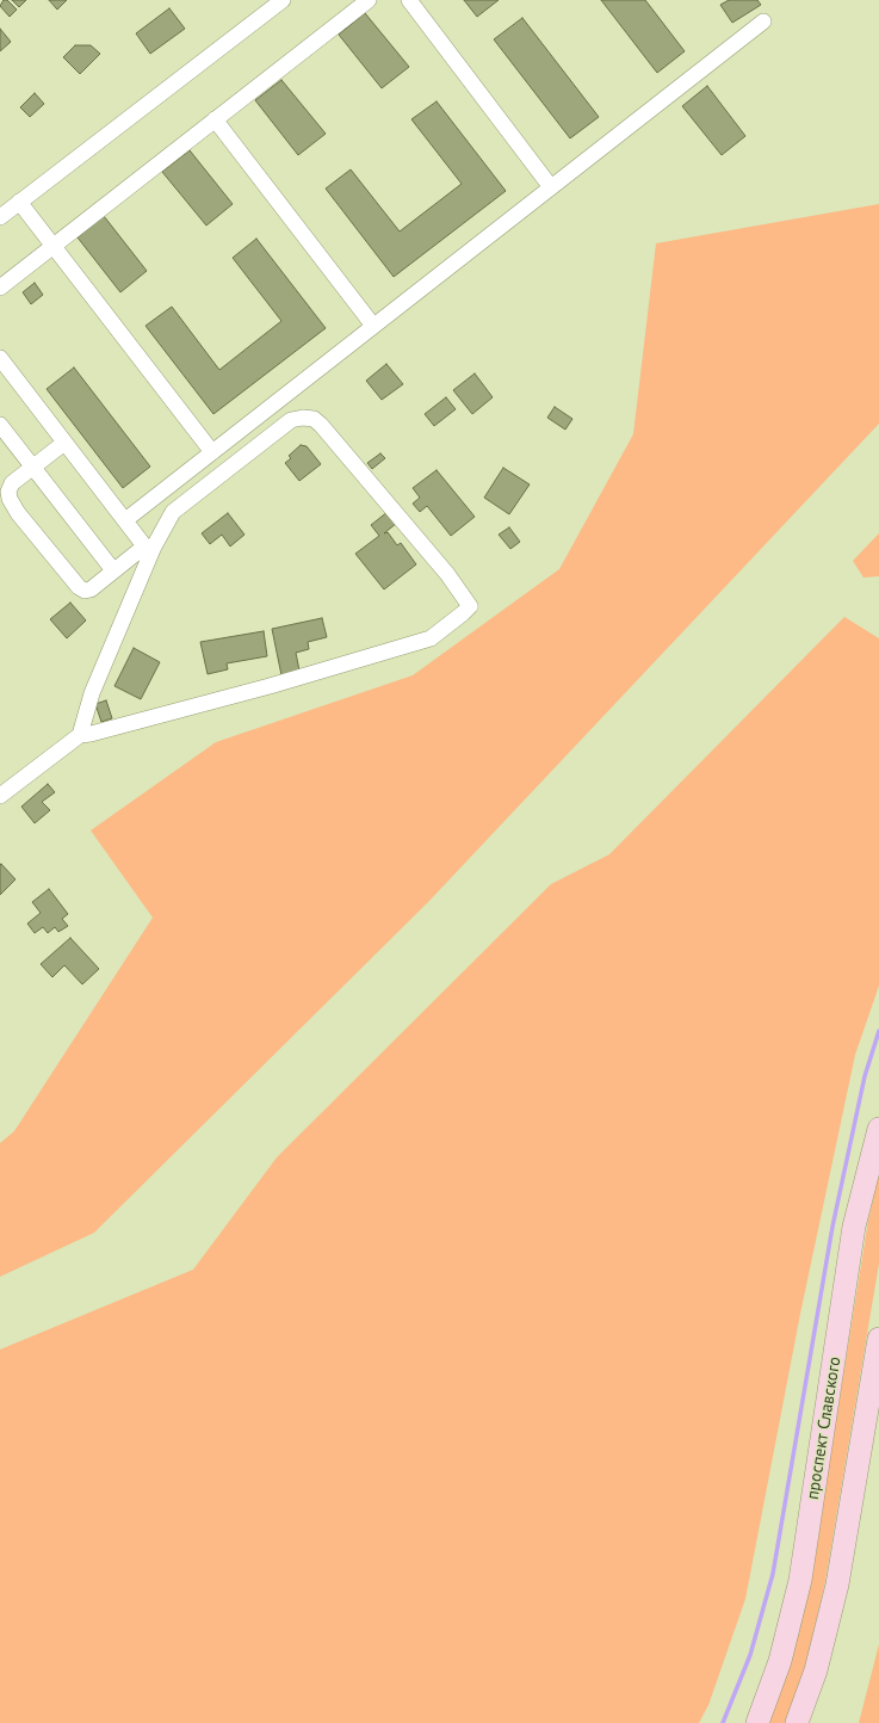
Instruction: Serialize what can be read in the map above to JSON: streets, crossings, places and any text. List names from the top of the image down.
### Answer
{
  "streets": {
    "main road": ["проспект Славского"]
  }
}
